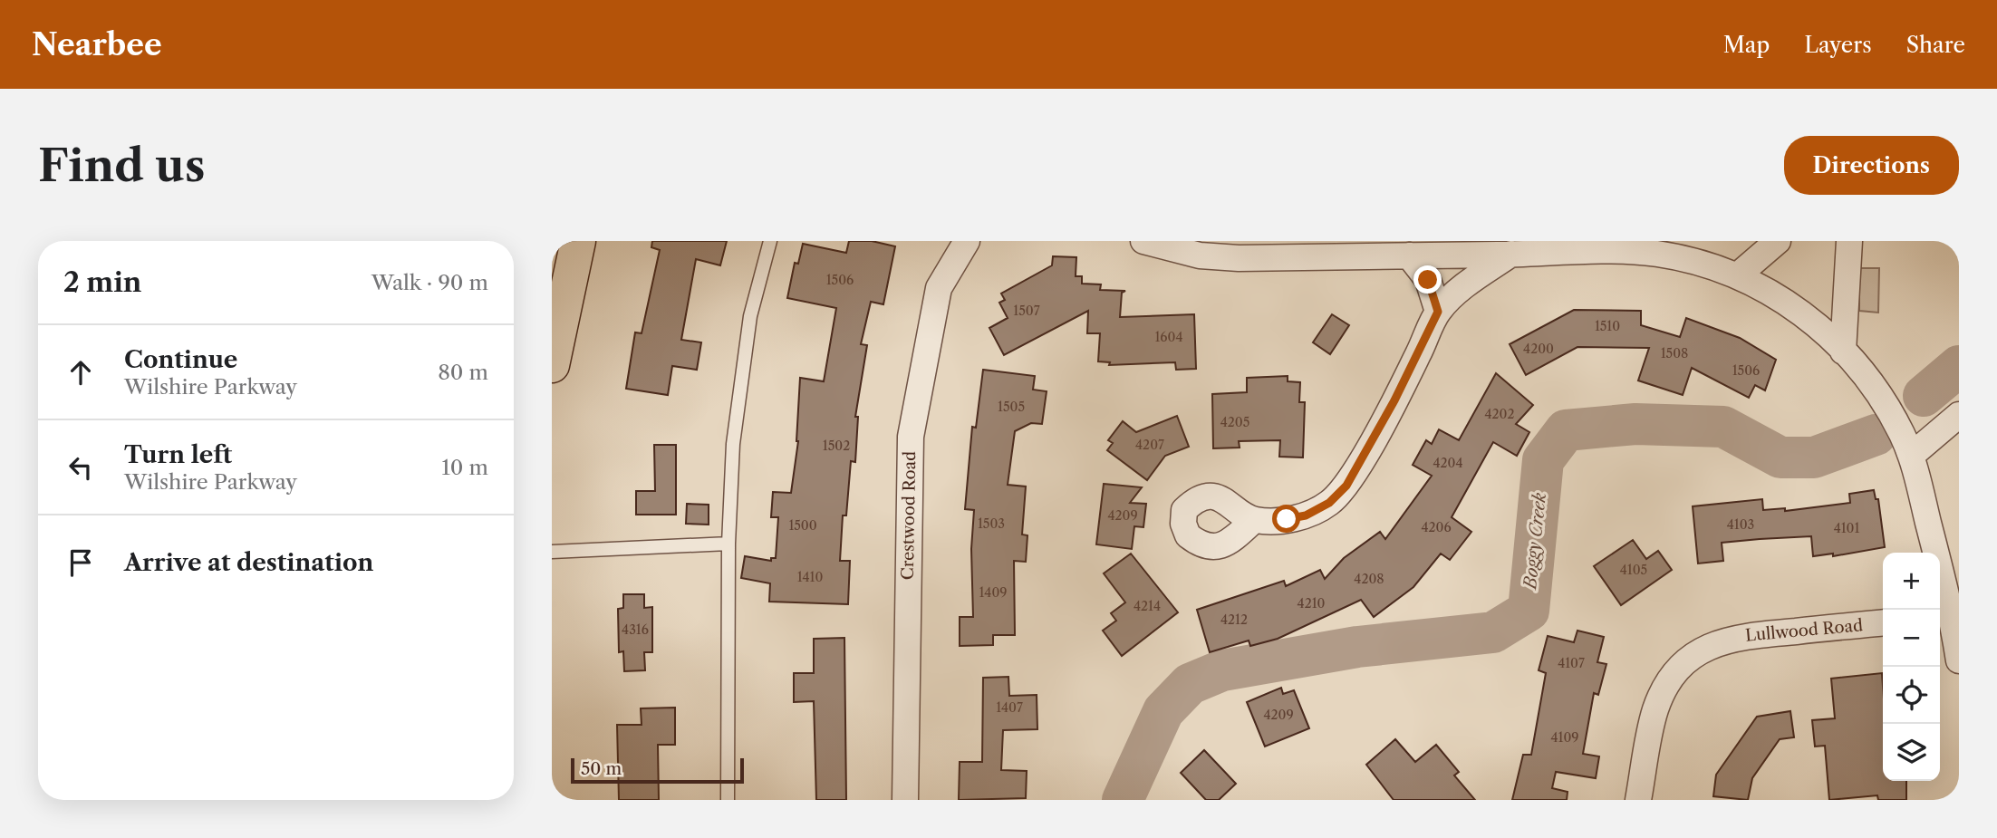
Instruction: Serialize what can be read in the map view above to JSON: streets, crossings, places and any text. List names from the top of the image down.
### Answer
{
  "streets": {
    "street": ["Crestwood Road", "Lullwood Road"]
  },
  "water": ["Boggy Creek"],
  "house_numbers": [
    "1506",
    "1507",
    "1510",
    "1604",
    "4200",
    "1508",
    "1506",
    "1505",
    "4202",
    "4205",
    "4207",
    "1502",
    "4204",
    "4209",
    "1503",
    "4103",
    "1500",
    "4206",
    "4101",
    "4105",
    "1410",
    "4208",
    "1409",
    "4210",
    "4214",
    "4212",
    "4316",
    "4107",
    "1407",
    "4209",
    "4109"
  ],
  "scale_bar": "50 m",
  "page": {
    "header": "Nearbee",
    "nav": ["Map", "Layers", "Share"],
    "buttons": "Directions",
    "title": "Find us",
    "heading": ["2 min", "Walk · 90 m"],
    "list": [
      ["Continue", "Wilshire Parkway", "80 m"],
      ["Turn left", "Wilshire Parkway", "10 m"],
      "Arrive at destination"
    ],
    "map_buttons": ["+", "−"],
    "scale": "50 m"
  }
}
